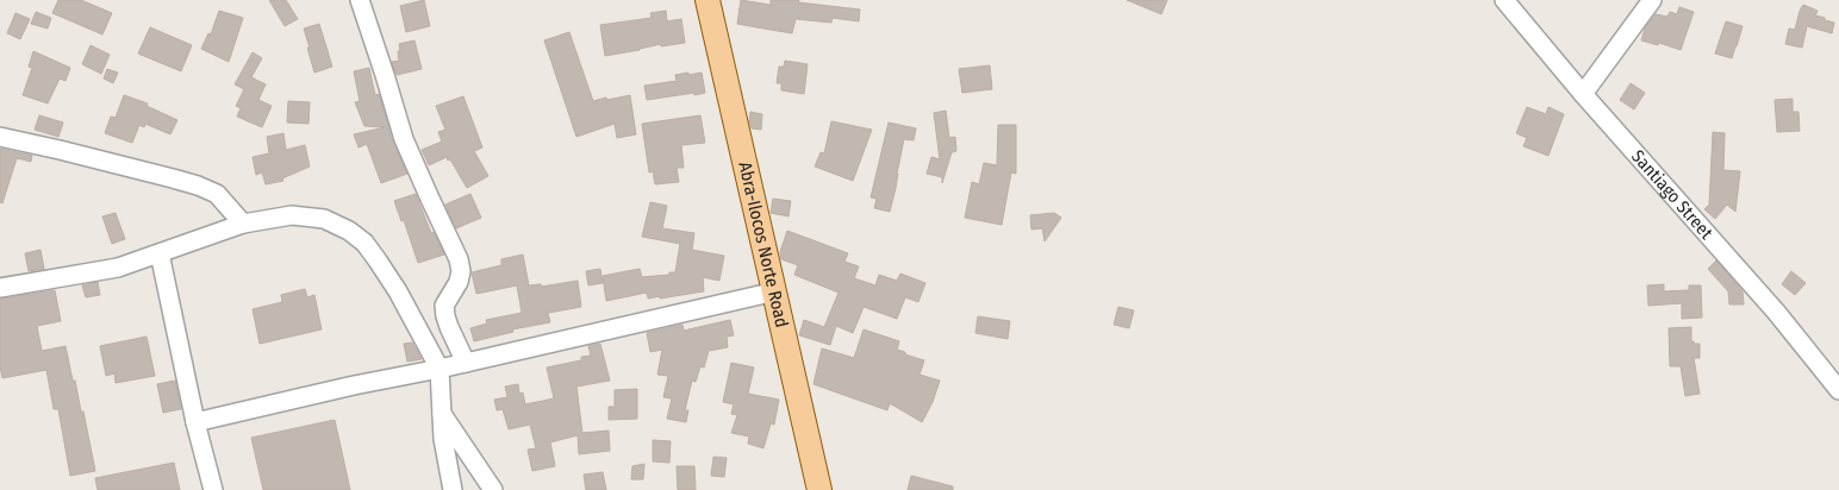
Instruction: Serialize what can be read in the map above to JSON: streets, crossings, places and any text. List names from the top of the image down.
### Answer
{
  "streets": {
    "main road": ["Abra-Ilocos Norte Road"],
    "street": ["Santiago Street"]
  }
}
